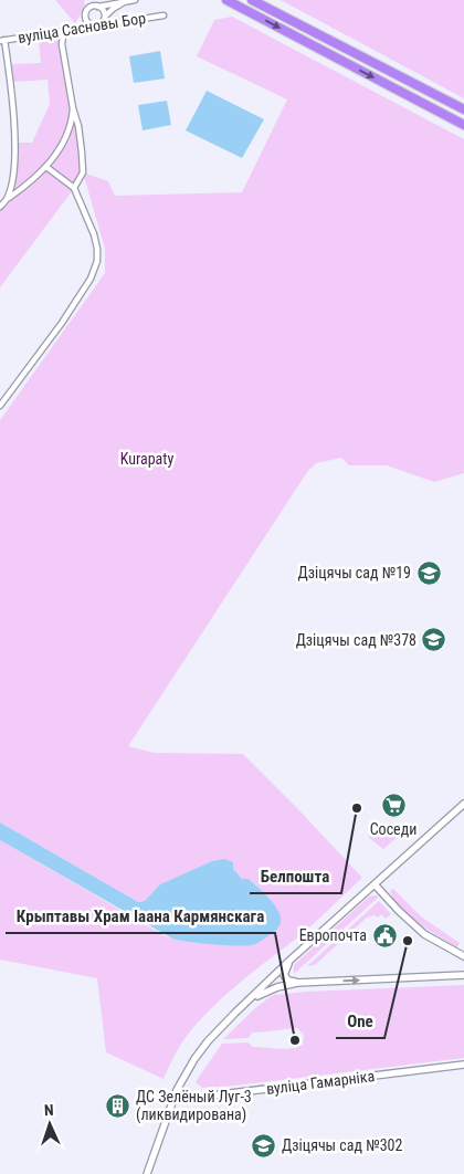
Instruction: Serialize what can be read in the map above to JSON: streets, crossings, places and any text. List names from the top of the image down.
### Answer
{
  "streets": {
    "main road": ["вуліца Гамарніка"],
    "street": ["вуліца Сасновы Бор"]
  },
  "parks": ["Kurapaty"],
  "places": {
    "school or university": ["Дзіцячы сад №19", "Дзіцячы сад №378", "Дзіцячы сад №302"],
    "supermarket": ["Соседи"],
    "other": ["Белпошта", "One", "Крыптавы Храм Іаана Кармянскага"],
    "public building": ["Европочта"],
    "building": ["ДС Зелёный Луг-3 (ликвидирована)"]
  },
  "north": "top"
}
